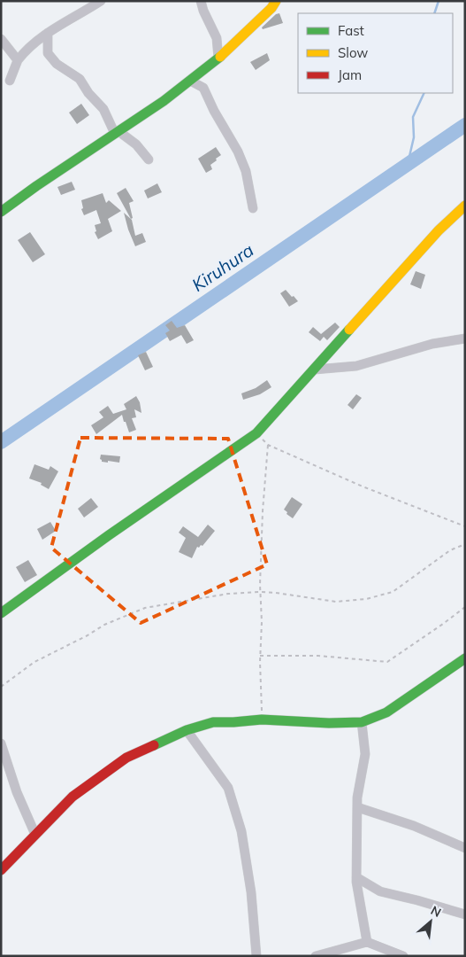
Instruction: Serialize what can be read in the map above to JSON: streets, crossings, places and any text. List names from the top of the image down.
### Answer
{
  "water": ["Kiruhura"],
  "legend": ["Fast", "Slow", "Jam"],
  "north": "top right"
}
